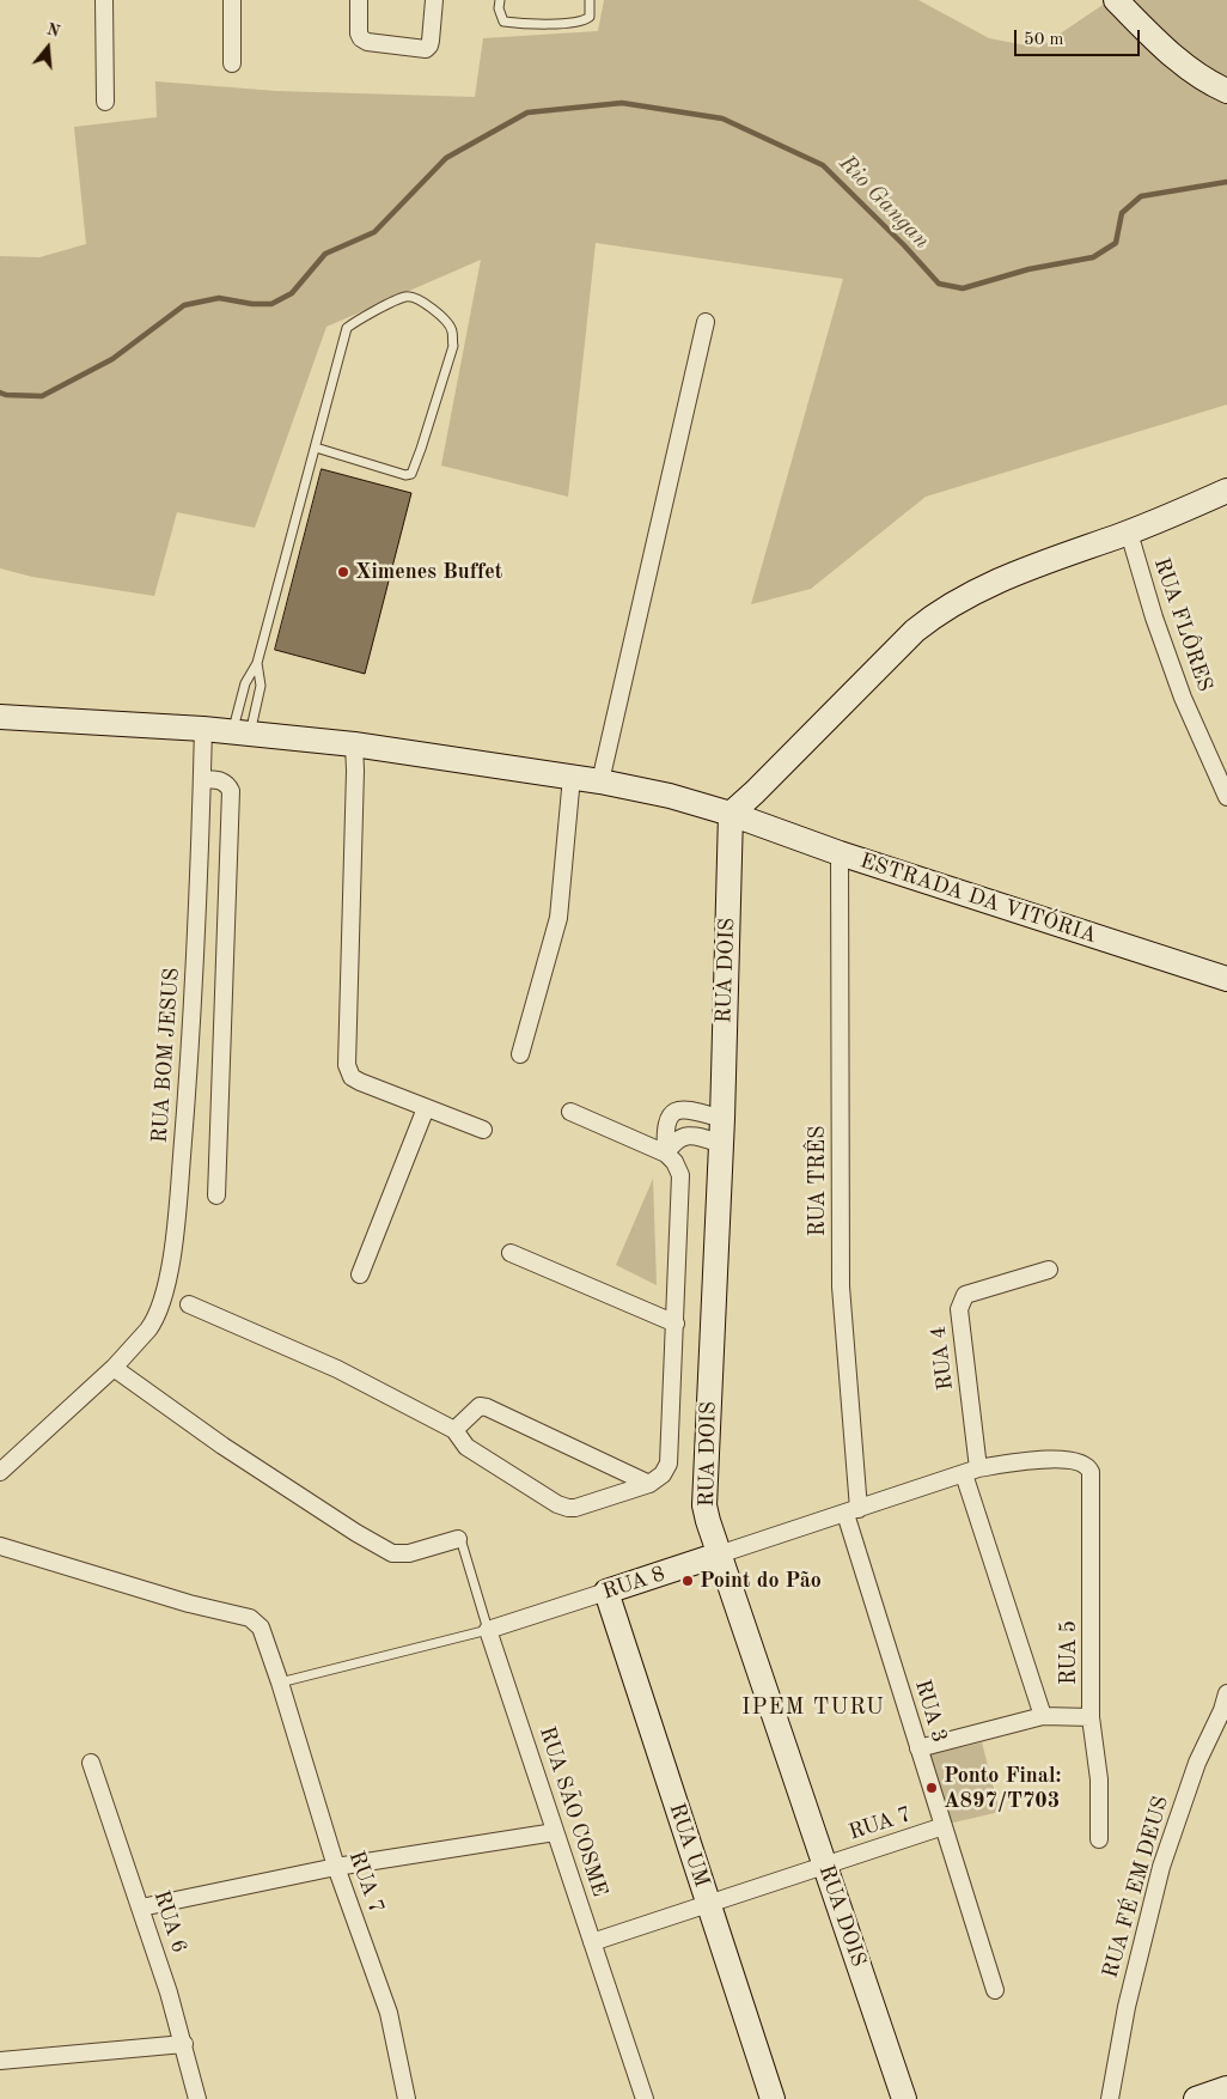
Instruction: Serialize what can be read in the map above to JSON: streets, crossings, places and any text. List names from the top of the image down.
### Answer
{
  "streets": {
    "main road": [
      "ESTRADA DA VITÓRIA",
      "RUA DOIS",
      "RUA 8",
      "RUA UM"
    ],
    "street": [
      "RUA FLÔRES",
      "RUA BOM JESUS",
      "RUA TRÊS",
      "RUA 4",
      "RUA 5",
      "RUA 3",
      "RUA SÃO COSME",
      "RUA 7",
      "RUA FÉ EM DEUS",
      "RUA 6"
    ]
  },
  "crossings": [
    ["ESTRADA DA VITÓRIA", "RUA DOIS"],
    ["ESTRADA DA VITÓRIA", "RUA BOM JESUS"],
    ["ESTRADA DA VITÓRIA", "RUA TRÊS"],
    ["RUA DOIS", "RUA 8"],
    ["RUA DOIS", "RUA 7"],
    ["RUA TRÊS", "RUA 8"],
    ["RUA TRÊS", "RUA 3"],
    ["RUA 4", "RUA 8"],
    ["RUA 8", "RUA 5"],
    ["RUA 8", "RUA 3"],
    ["RUA 8", "RUA SÃO COSME"],
    ["RUA 8", "RUA 7"],
    ["RUA 8", "RUA UM"],
    ["RUA 3", "RUA 7"],
    ["RUA SÃO COSME", "RUA 7"],
    ["RUA 7", "RUA UM"]
  ],
  "districts": ["IPEM TURU"],
  "water": ["Rio Gangan"],
  "places": ["Ximenes Buffet", "Point do Pão", "Ponto Final: A897/T703"],
  "scale_bar": "50 m",
  "north": "top"
}
